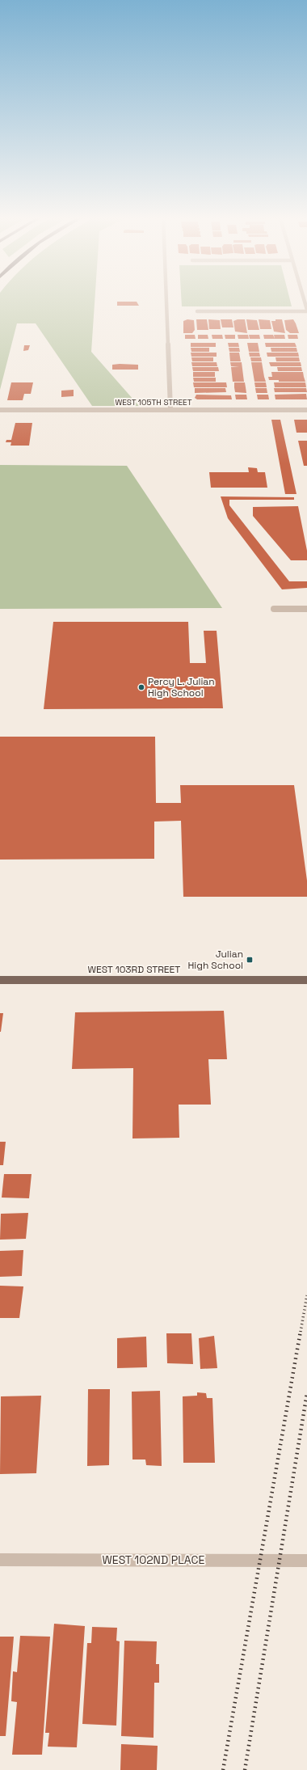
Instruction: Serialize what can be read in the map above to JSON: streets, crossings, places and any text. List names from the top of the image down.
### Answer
{
  "streets": {
    "main road": ["WEST 103RD STREET"],
    "street": ["WEST 105TH STREET", "WEST 102ND PLACE"]
  },
  "places": {
    "other": ["Percy L. Julian High School"],
    "transit": ["Julian High School"]
  }
}
